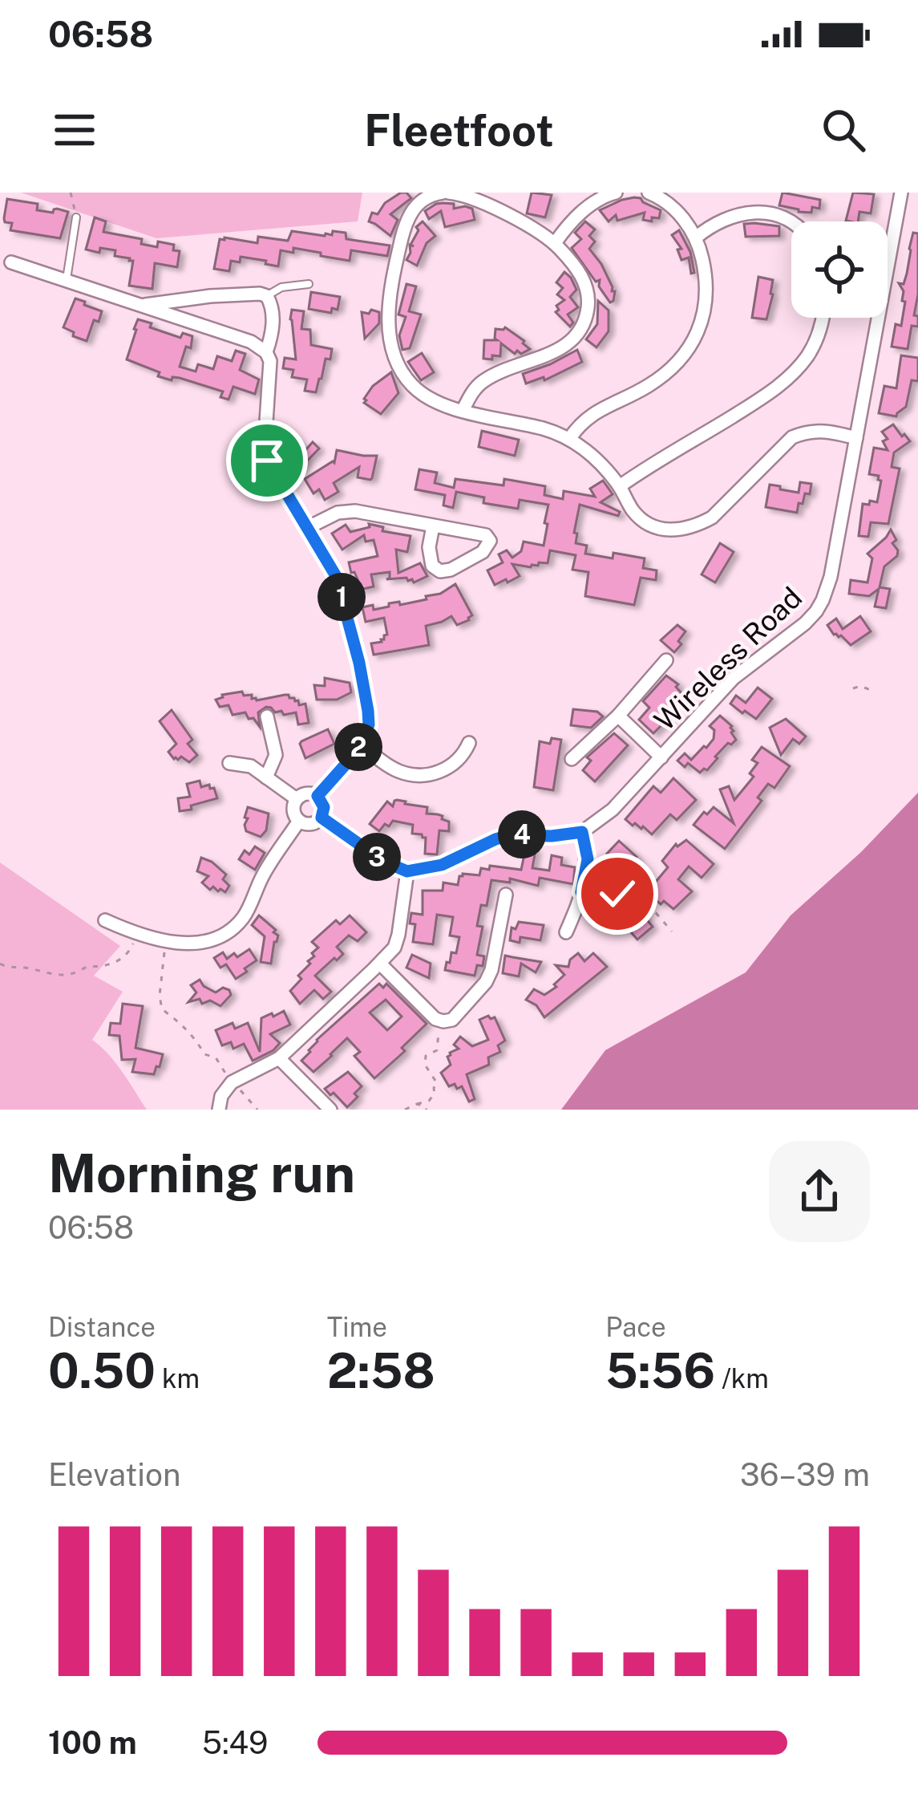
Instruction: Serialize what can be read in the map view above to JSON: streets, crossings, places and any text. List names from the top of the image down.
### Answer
{
  "streets": {
    "street": ["Wireless Road"]
  },
  "page": {
    "status": "06:58",
    "header": "Fleetfoot",
    "pins": [
      "1",
      "2",
      "4",
      "3"
    ],
    "heading": ["Morning run", "06:58"],
    "stats": [
      ["Distance", "0.50 km"],
      ["Time", "2:58"],
      ["Pace", "5:56 /km"]
    ],
    "chart": ["Elevation", "36–39 m"],
    "list": [
      {
        "name": "100 m",
        "note": "5:49"
      }
    ]
  }
}
